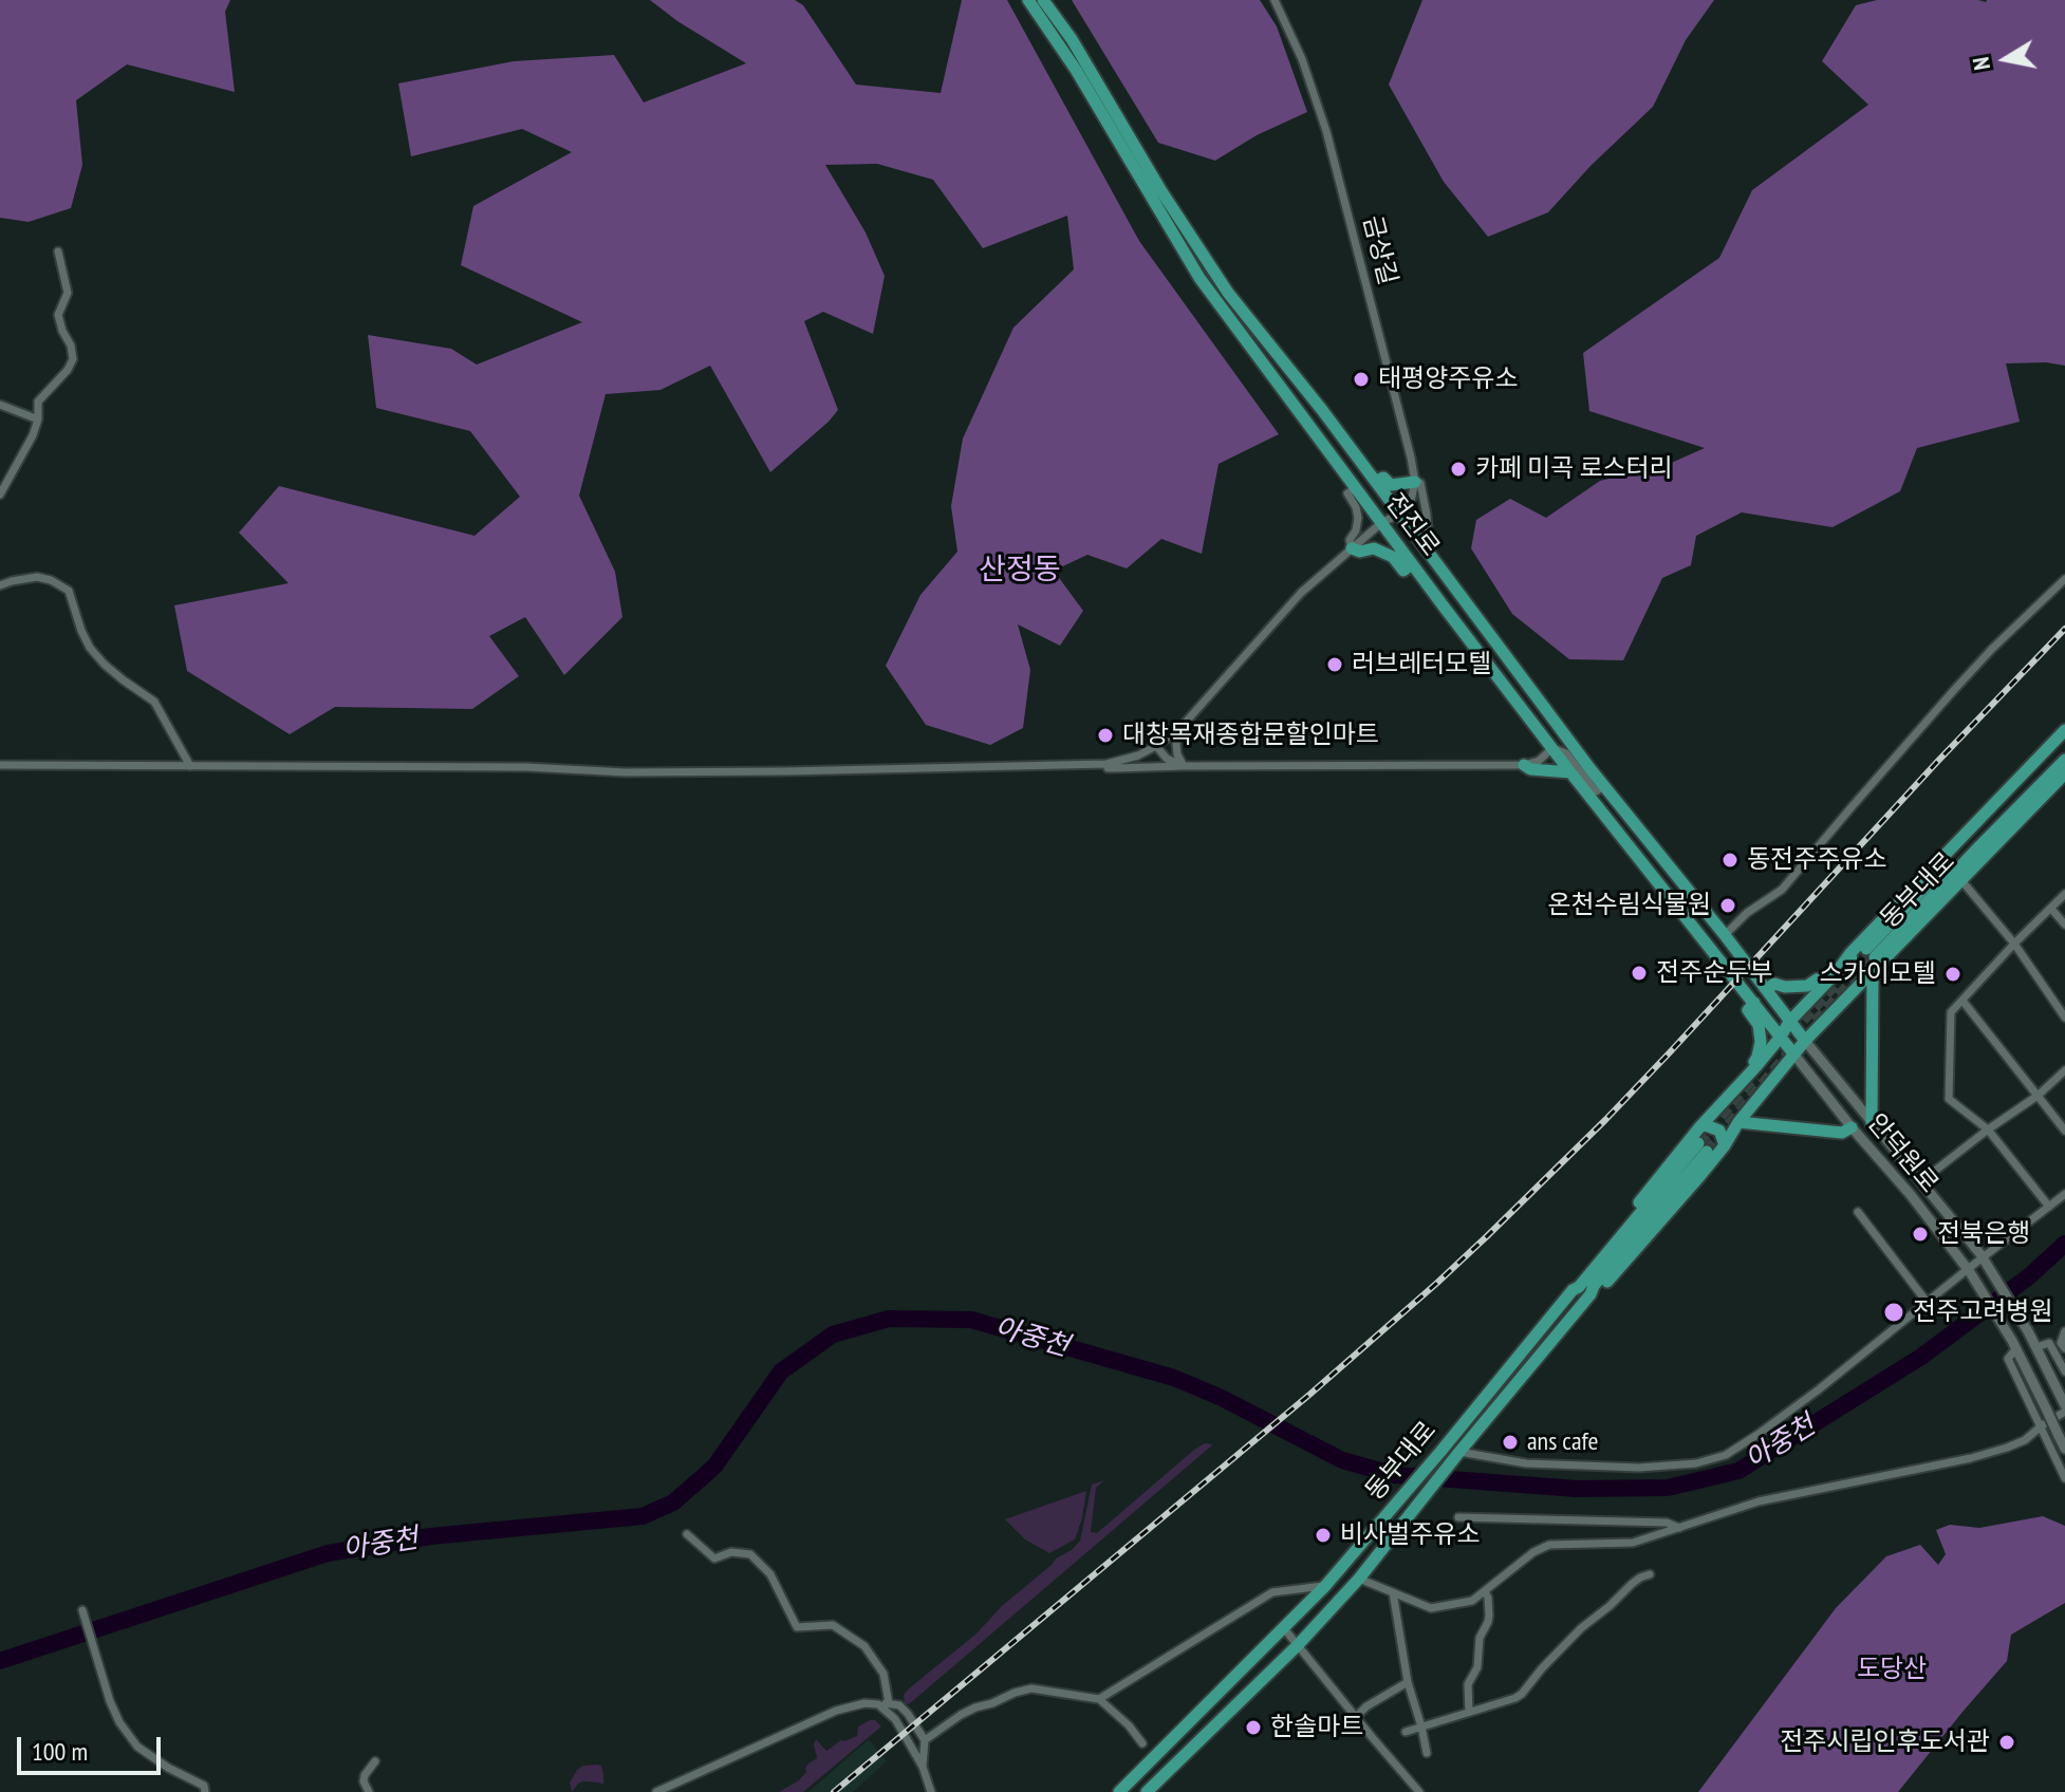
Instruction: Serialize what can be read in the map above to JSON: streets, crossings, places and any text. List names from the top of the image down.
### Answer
{
  "streets": {
    "main road": ["전진로", "동부대로"],
    "street": ["금상길", "안덕원로"]
  },
  "crossings": [
    ["금상길", "전진로"],
    ["전진로", "동부대로"],
    ["전진로", "안덕원로"],
    ["동부대로", "안덕원로"]
  ],
  "districts": ["산정동"],
  "water": ["아중천"],
  "parks": ["도당산"],
  "places": [
    "태평양주유소",
    "카페 미곡 로스터리",
    "러브레터모텔",
    "대창목재종합문할인마트",
    "동전주주유소",
    "온천수림식물원",
    "전주순두부",
    "스카이모텔",
    "전북은행",
    "전주고려병원",
    "ans cafe",
    "비사벌주유소",
    "한솔마트",
    "전주시립인후도서관"
  ],
  "scale_bar": "100 m",
  "north": "left"
}
